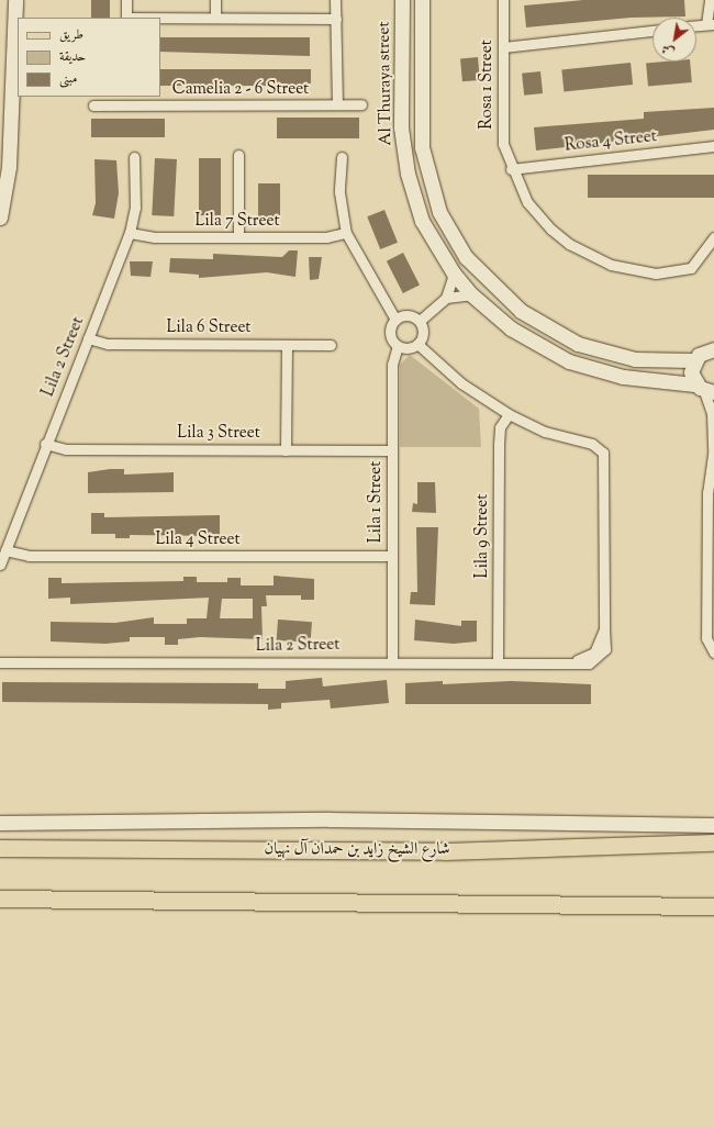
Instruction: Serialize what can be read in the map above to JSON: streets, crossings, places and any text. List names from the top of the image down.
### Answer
{
  "streets": {
    "main road": ["شارع الشيخ زايد بن حمدان آل نهيان"],
    "street": [
      "Al Thuraya street",
      "Rosa 1 Street",
      "Camelia 2 - 6 Street",
      "Rosa 4 Street",
      "Lila 7 Street",
      "Lila 6 Street",
      "Lila 2 Street",
      "Lila 3 Street",
      "Lila 1 Street",
      "Lila 9 Street",
      "Lila 4 Street"
    ]
  },
  "crossings": [
    ["Rosa 1 Street", "Rosa 4 Street"],
    ["Lila 7 Street", "Lila 2 Street"],
    ["Lila 6 Street", "Lila 2 Street"],
    ["Lila 2 Street", "Lila 3 Street"],
    ["Lila 2 Street", "Lila 1 Street"],
    ["Lila 2 Street", "Lila 9 Street"],
    ["Lila 2 Street", "Lila 4 Street"],
    ["Lila 3 Street", "Lila 1 Street"],
    ["Lila 1 Street", "Lila 4 Street"]
  ],
  "legend": ["طريق", "حديقة", "مبنى"],
  "north": "bottom left"
}
